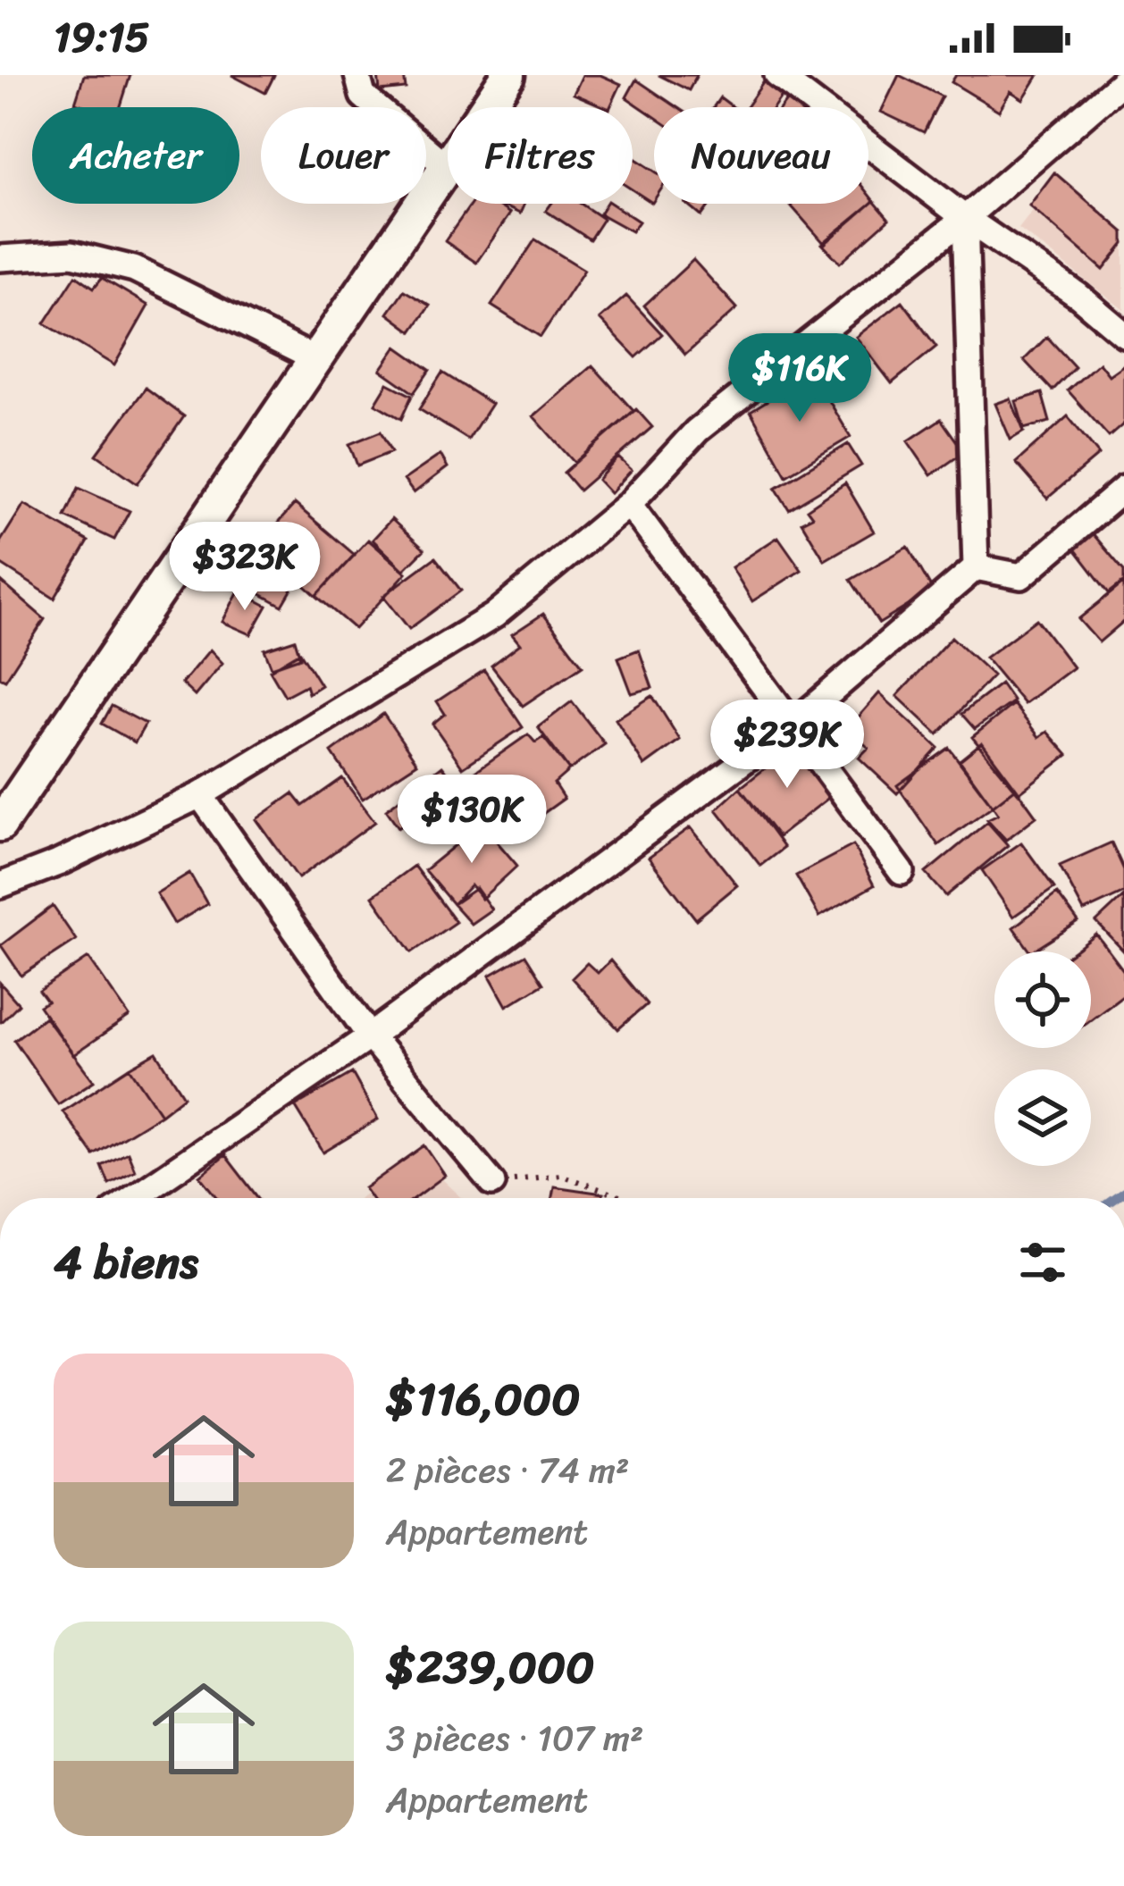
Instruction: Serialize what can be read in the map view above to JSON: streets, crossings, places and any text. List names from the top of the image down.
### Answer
{
  "page": {
    "status": "19:15",
    "chip": [
      "Acheter",
      "Louer",
      "Filtres",
      "Nouveau"
    ],
    "price": [
      "$116K",
      "$323K",
      "$239K",
      "$130K"
    ],
    "heading": "4 biens",
    "list": [
      {
        "name": "$116,000",
        "note": "2 pièces · 74 m² · Appartement"
      },
      {
        "name": "$239,000",
        "note": "3 pièces · 107 m² · Appartement"
      }
    ]
  }
}
